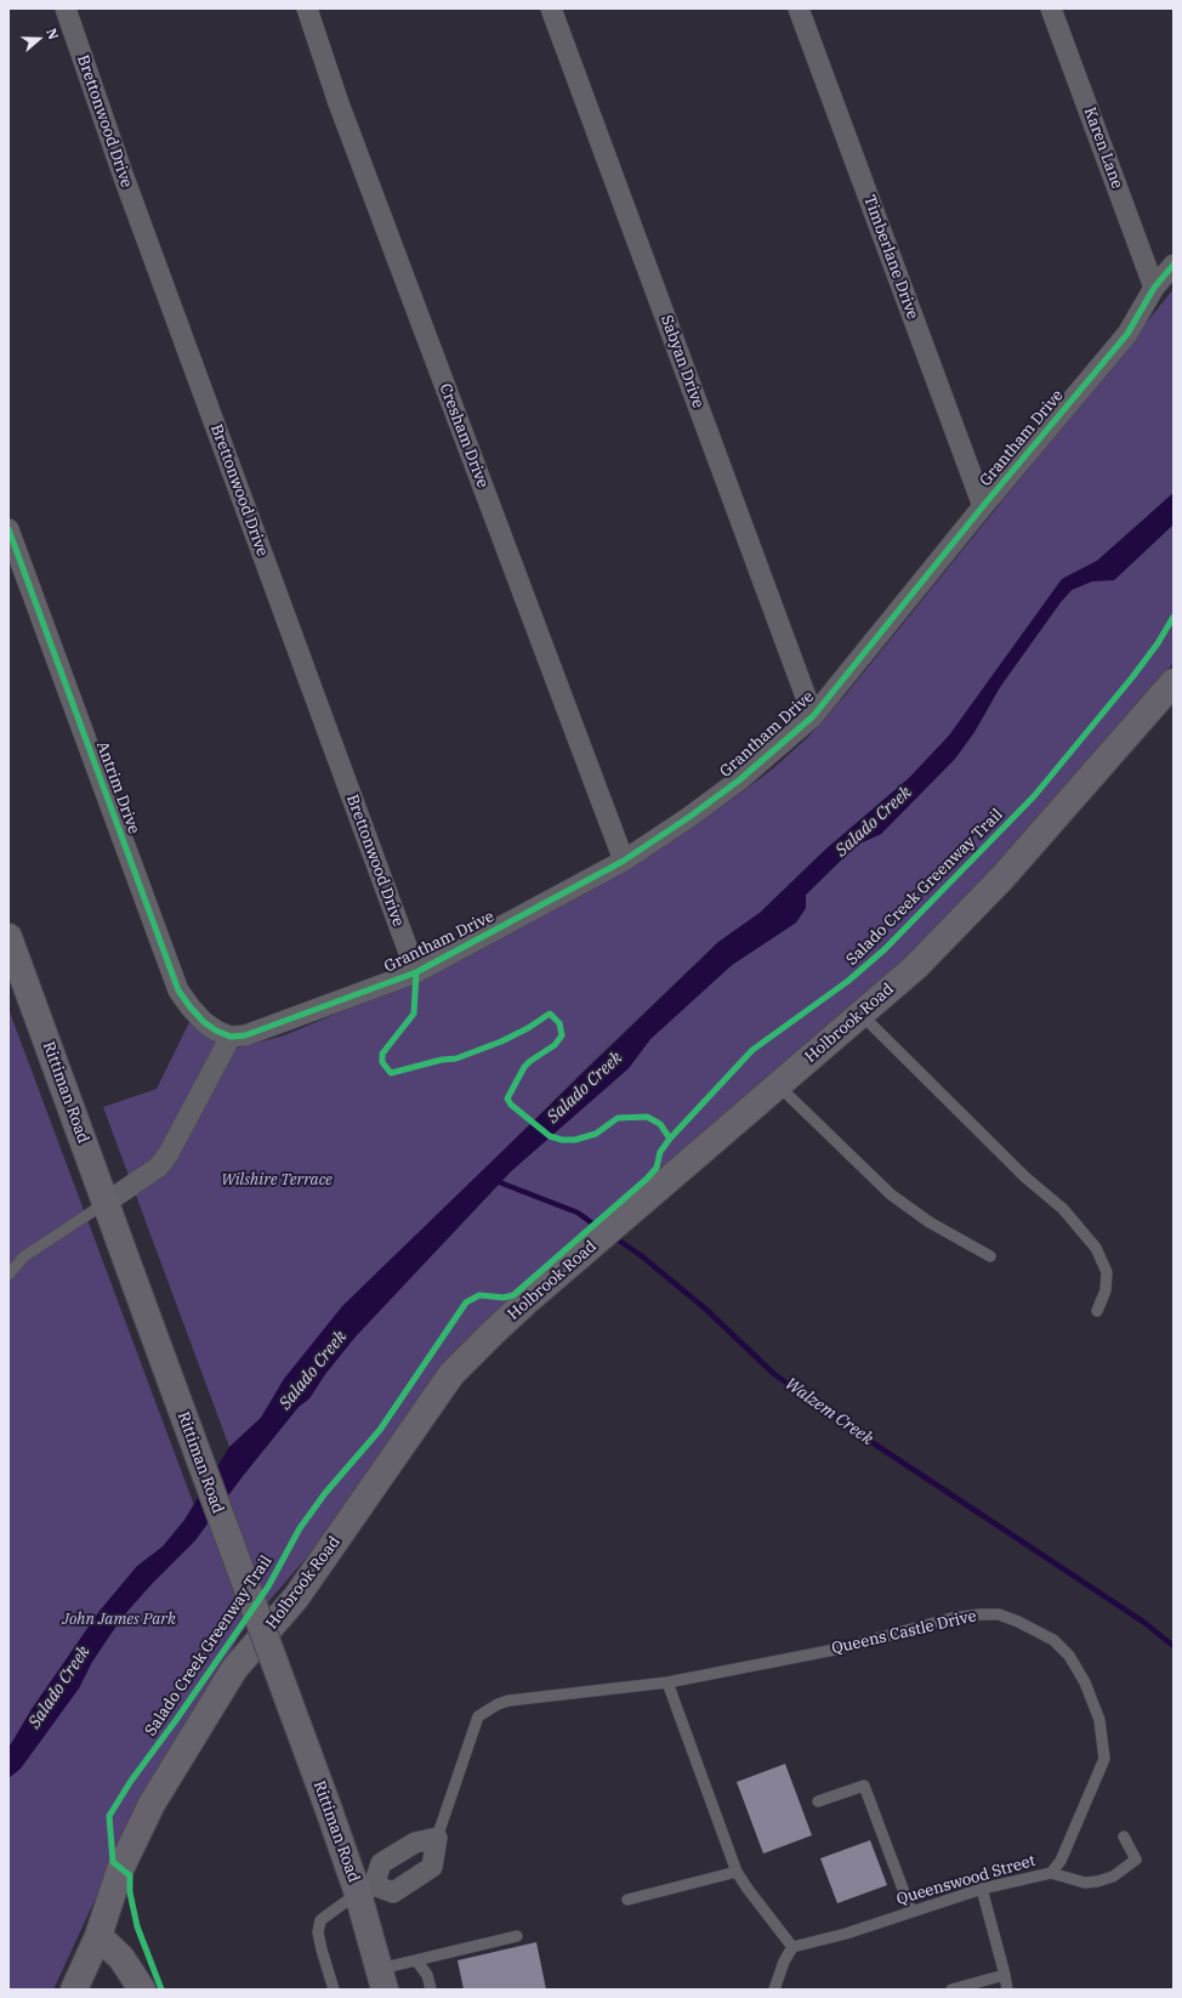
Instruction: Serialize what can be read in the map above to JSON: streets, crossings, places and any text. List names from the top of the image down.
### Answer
{
  "streets": {
    "street": [
      "Brettonwood Drive",
      "Karen Lane",
      "Timberlane Drive",
      "Sabyan Drive",
      "Cresham Drive",
      "Grantham Drive",
      "Antrim Drive",
      "Holbrook Road",
      "Rittiman Road",
      "Queens Castle Drive"
    ],
    "lane": ["Queenswood Street"],
    "cycle path": ["Salado Creek Greenway Trail"]
  },
  "crossings": [
    ["Brettonwood Drive", "Grantham Drive"],
    ["Karen Lane", "Grantham Drive"],
    ["Timberlane Drive", "Grantham Drive"],
    ["Sabyan Drive", "Grantham Drive"],
    ["Cresham Drive", "Grantham Drive"],
    ["Grantham Drive", "Antrim Drive"],
    ["Rittiman Road", "Queens Castle Drive"],
    ["Queens Castle Drive", "Queenswood Street"]
  ],
  "water": ["Salado Creek", "Walzem Creek"],
  "parks": ["Wilshire Terrace", "John James Park"],
  "north": "right"
}
